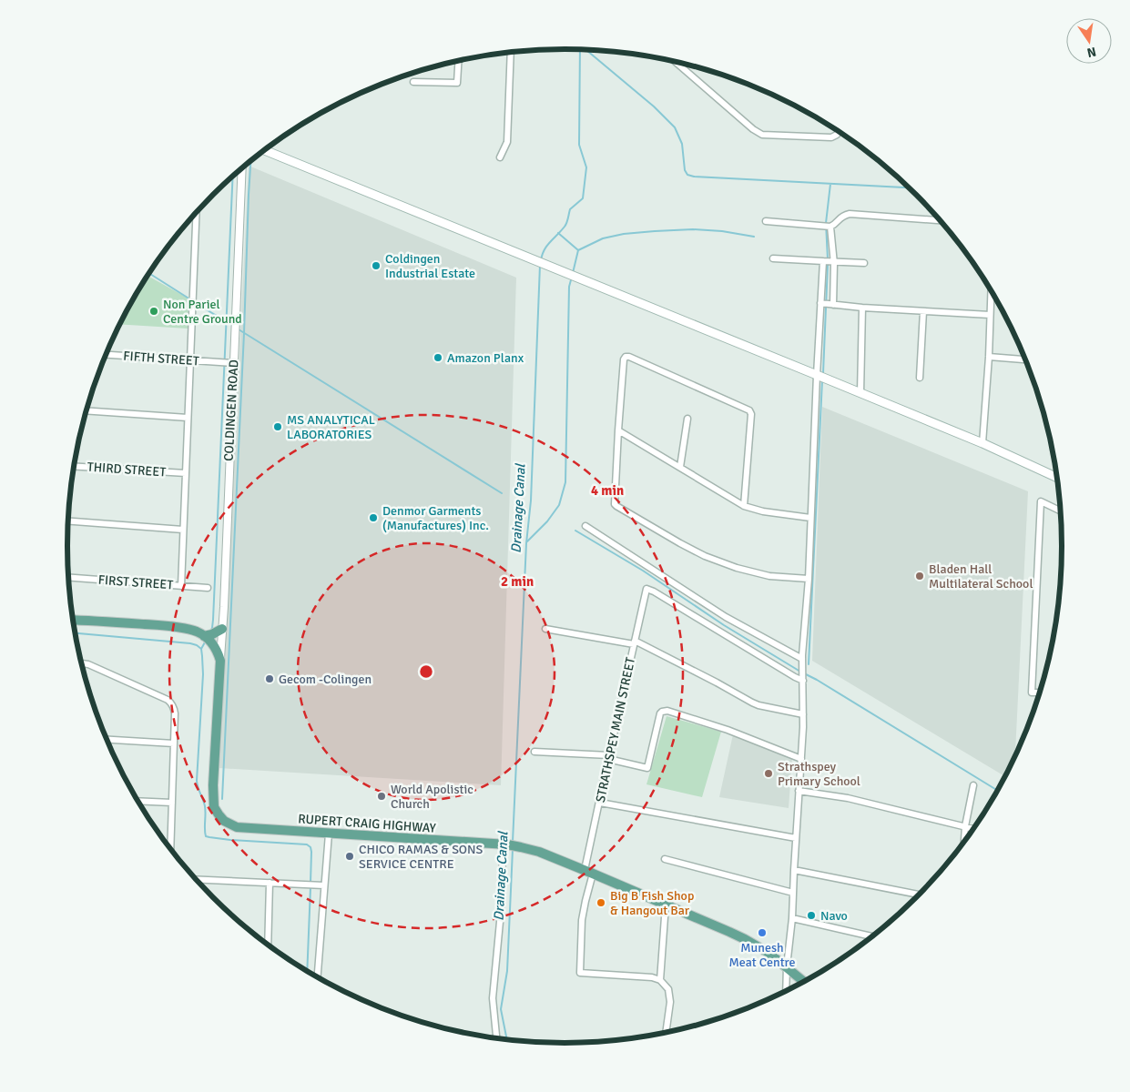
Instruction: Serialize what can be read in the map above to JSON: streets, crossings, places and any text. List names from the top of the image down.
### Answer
{
  "streets": {
    "main road": ["RUPERT CRAIG HIGHWAY"],
    "street": [
      "FIFTH STREET",
      "COLDINGEN ROAD",
      "THIRD STREET",
      "FIRST STREET",
      "STRATHSPEY MAIN STREET"
    ]
  },
  "crossings": [
    ["FIFTH STREET", "COLDINGEN ROAD"],
    ["COLDINGEN ROAD", "RUPERT CRAIG HIGHWAY"],
    ["STRATHSPEY MAIN STREET", "RUPERT CRAIG HIGHWAY"]
  ],
  "water": ["Drainage Canal"],
  "places": [
    "Coldingen Industrial Estate",
    "Non Pariel Centre Ground",
    "Amazon Planx",
    "MS ANALYTICAL LABORATORIES",
    "Denmor Garments (Manufactures) Inc.",
    "Bladen Hall Multilateral School",
    "Gecom -Colingen",
    "Strathspey Primary School",
    "World Apolistic Church",
    "CHICO RAMAS & SONS SERVICE CENTRE",
    "Big B Fish Shop & Hangout Bar",
    "Navo",
    "Munesh Meat Centre"
  ],
  "north": "bottom",
  "rings": ["4 min", "2 min"]
}
